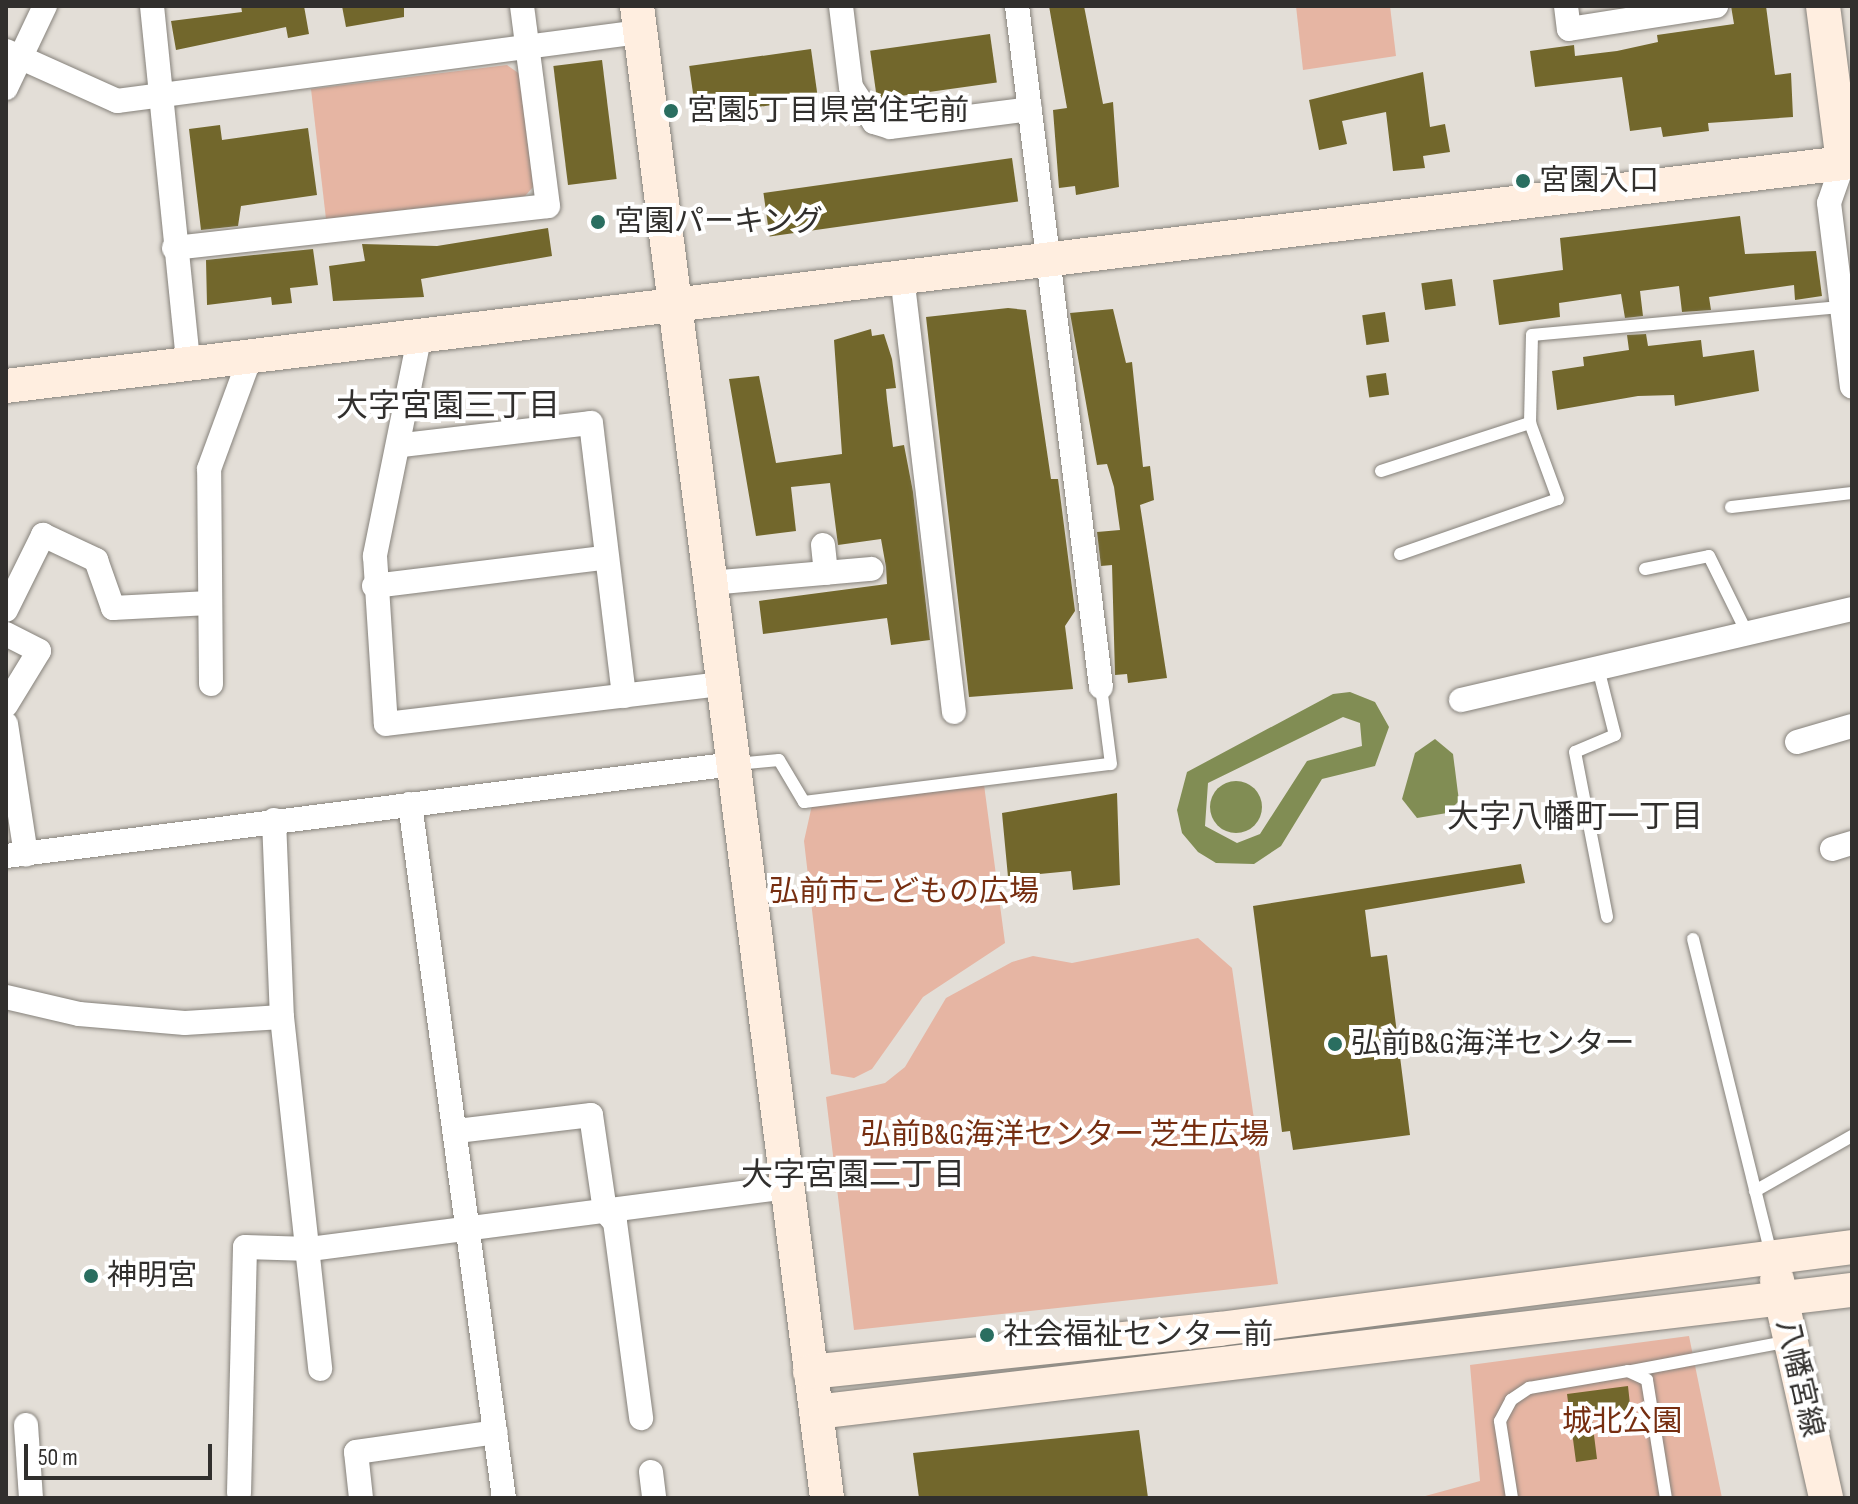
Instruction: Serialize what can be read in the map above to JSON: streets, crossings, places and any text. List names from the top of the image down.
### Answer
{
  "streets": {
    "street": ["八幡宮線"]
  },
  "districts": ["大字宮園三丁目", "大字八幡町一丁目", "大字宮園二丁目"],
  "parks": ["弘前市こどもの広場", "弘前B&G海洋センター 芝生広場", "城北公園"],
  "places": [
    "宮園5丁目県営住宅前",
    "宮園入口",
    "宮園パーキング",
    "弘前B&G海洋センター",
    "神明宮",
    "社会福祉センター前"
  ],
  "scale_bar": "50 m"
}
